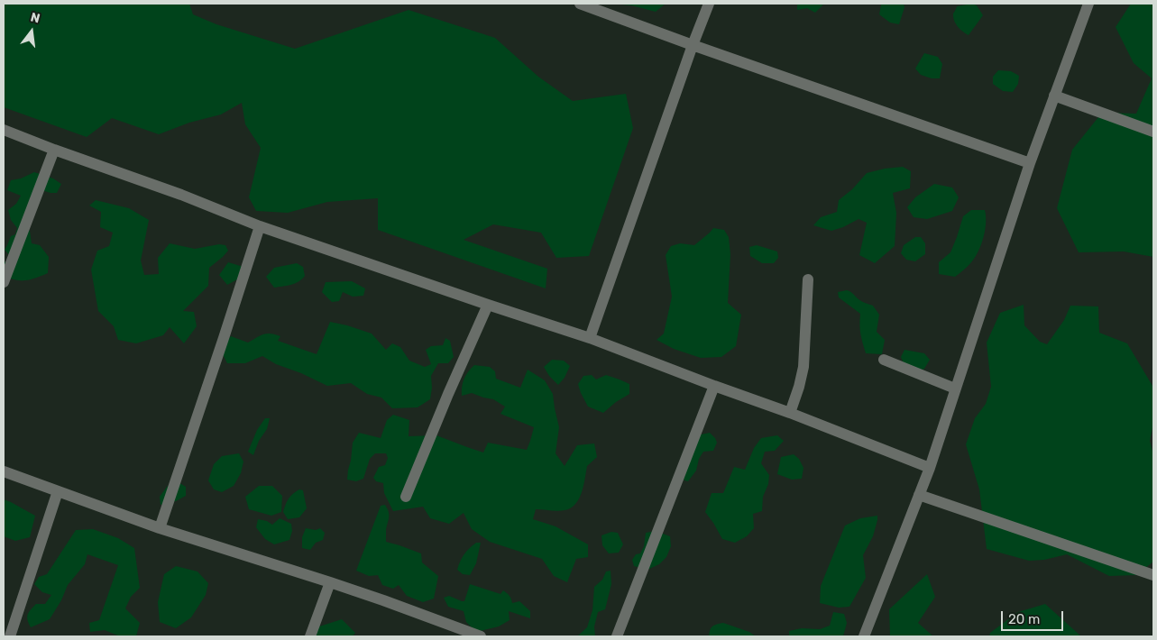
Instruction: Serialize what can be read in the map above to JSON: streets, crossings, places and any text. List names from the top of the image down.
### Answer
{
  "scale_bar": "20 m",
  "north": "top"
}
